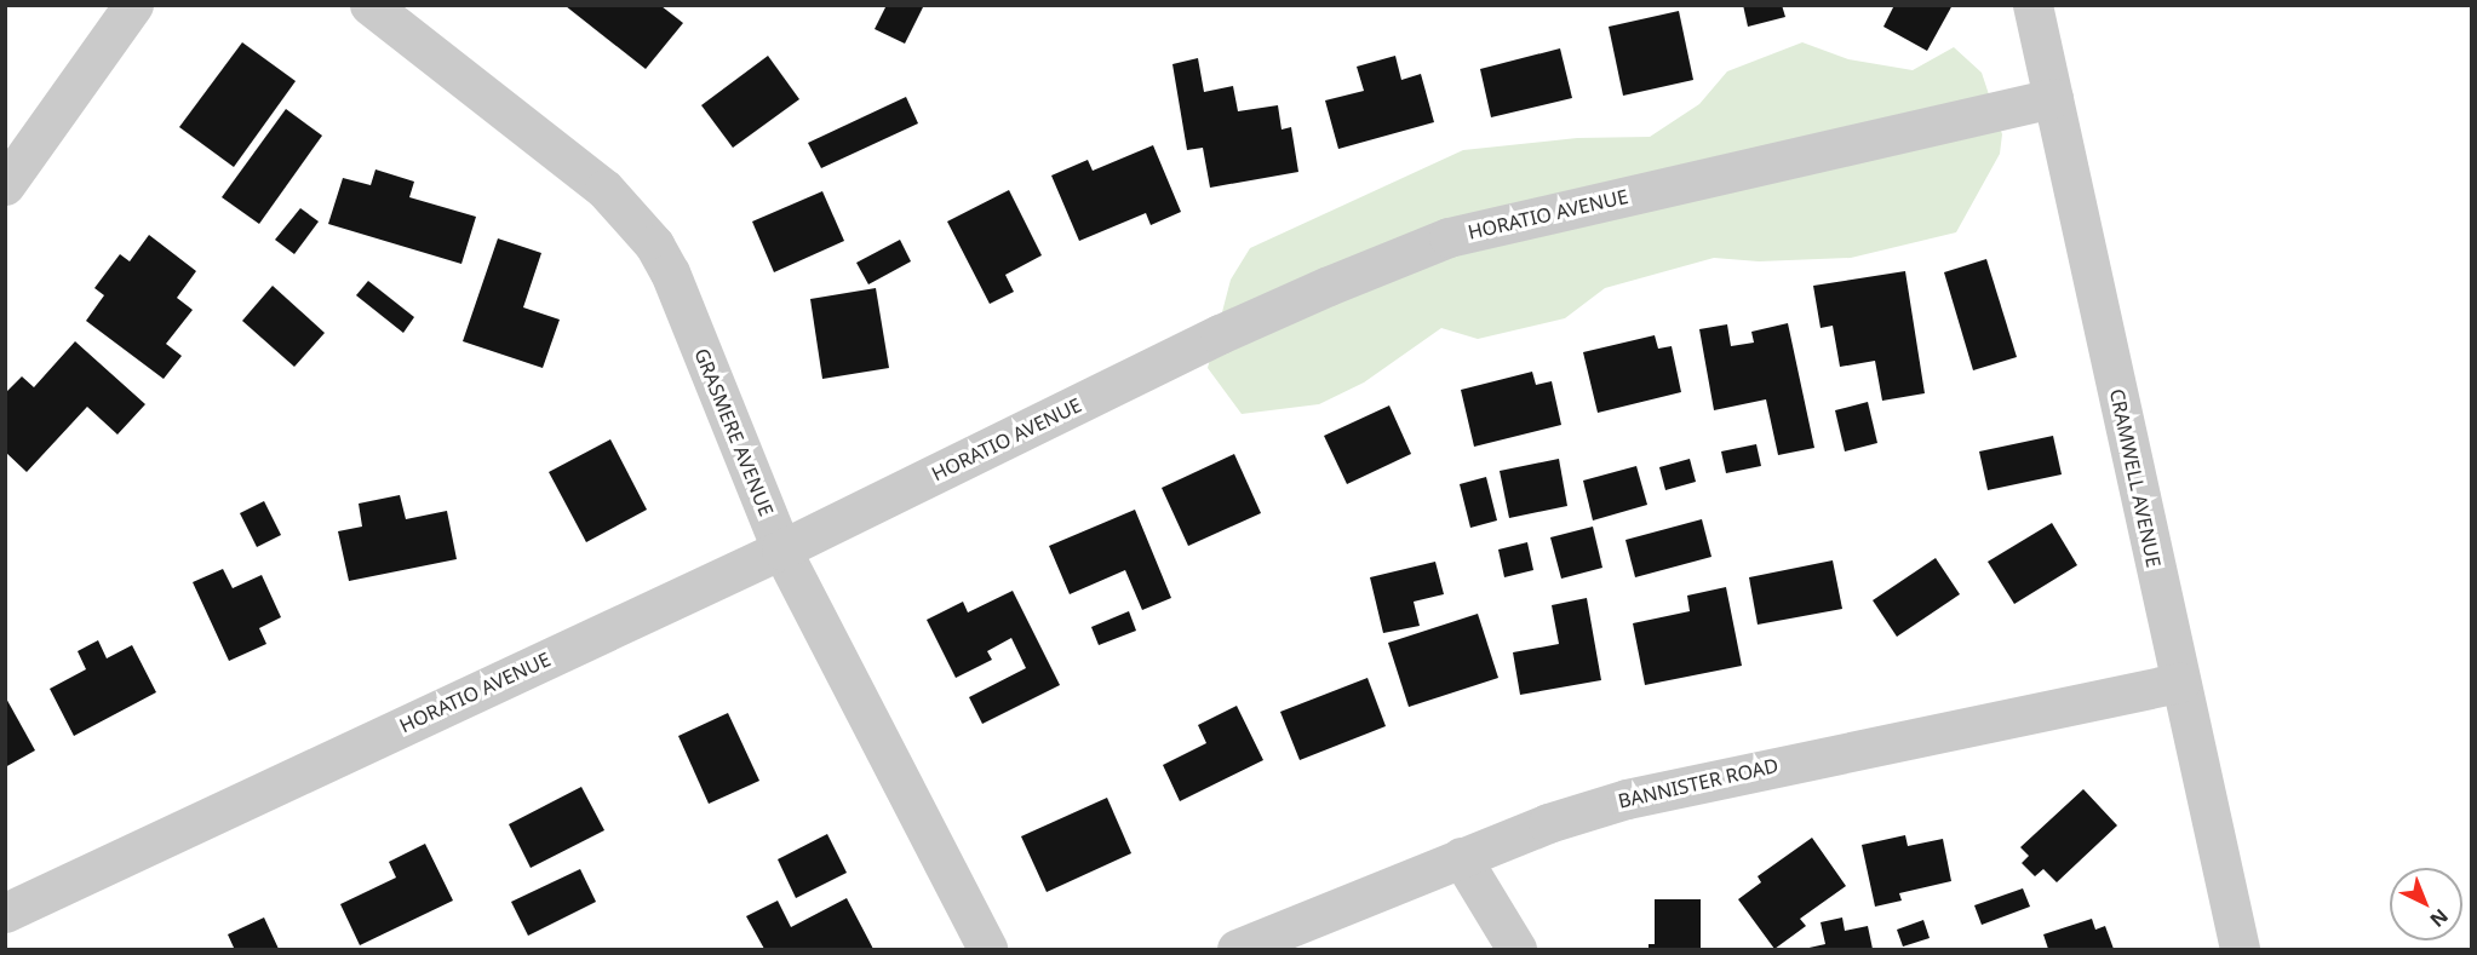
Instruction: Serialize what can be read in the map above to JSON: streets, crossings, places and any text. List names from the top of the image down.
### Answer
{
  "streets": {
    "street": [
      "HORATIO AVENUE",
      "GRASMERE AVENUE",
      "CRAMWELL AVENUE",
      "BANNISTER ROAD"
    ]
  },
  "crossings": [
    ["HORATIO AVENUE", "GRASMERE AVENUE"],
    ["HORATIO AVENUE", "CRAMWELL AVENUE"],
    ["CRAMWELL AVENUE", "BANNISTER ROAD"]
  ],
  "north": "bottom right"
}
